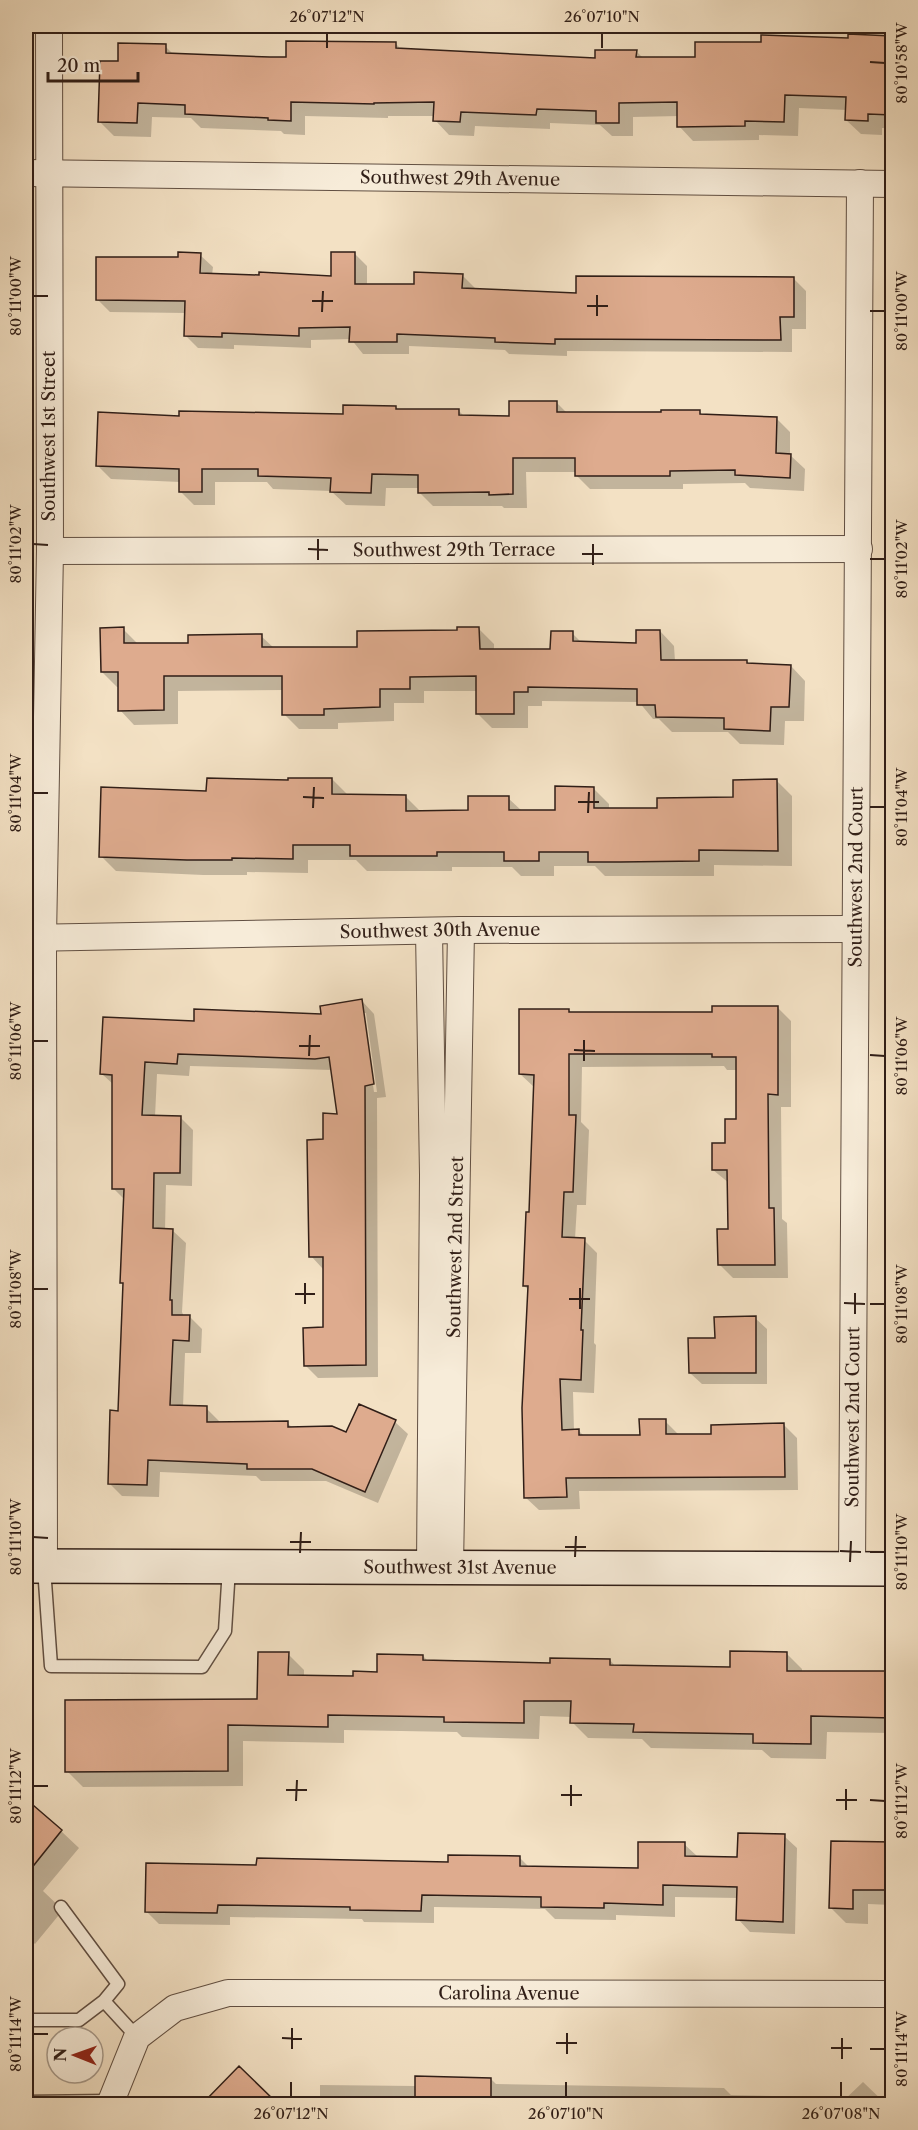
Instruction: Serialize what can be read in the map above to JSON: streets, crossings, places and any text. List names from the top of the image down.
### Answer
{
  "streets": {
    "main road": ["Southwest 31st Avenue"],
    "street": [
      "Southwest 29th Avenue",
      "Southwest 1st Street",
      "Southwest 29th Terrace",
      "Southwest 2nd Court",
      "Southwest 30th Avenue",
      "Southwest 2nd Street",
      "Carolina Avenue"
    ]
  },
  "crossings": [
    ["Southwest 29th Avenue", "Southwest 1st Street"],
    ["Southwest 29th Avenue", "Southwest 2nd Court"],
    ["Southwest 1st Street", "Southwest 29th Terrace"],
    ["Southwest 1st Street", "Southwest 30th Avenue"],
    ["Southwest 1st Street", "Southwest 31st Avenue"],
    ["Southwest 29th Terrace", "Southwest 2nd Court"],
    ["Southwest 2nd Court", "Southwest 30th Avenue"],
    ["Southwest 2nd Court", "Southwest 31st Avenue"],
    ["Southwest 30th Avenue", "Southwest 2nd Street"],
    ["Southwest 2nd Street", "Southwest 31st Avenue"]
  ],
  "scale_bar": "20 m",
  "north": "left",
  "coordinates": [
    "26°07'12\"N",
    "26°07'10\"N",
    "80°10'58\"W",
    "80°11'00\"W",
    "80°11'02\"W",
    "80°11'04\"W",
    "80°11'06\"W",
    "80°11'08\"W",
    "80°11'10\"W",
    "80°11'12\"W",
    "80°11'14\"W",
    "26°07'08\"N"
  ]
}
